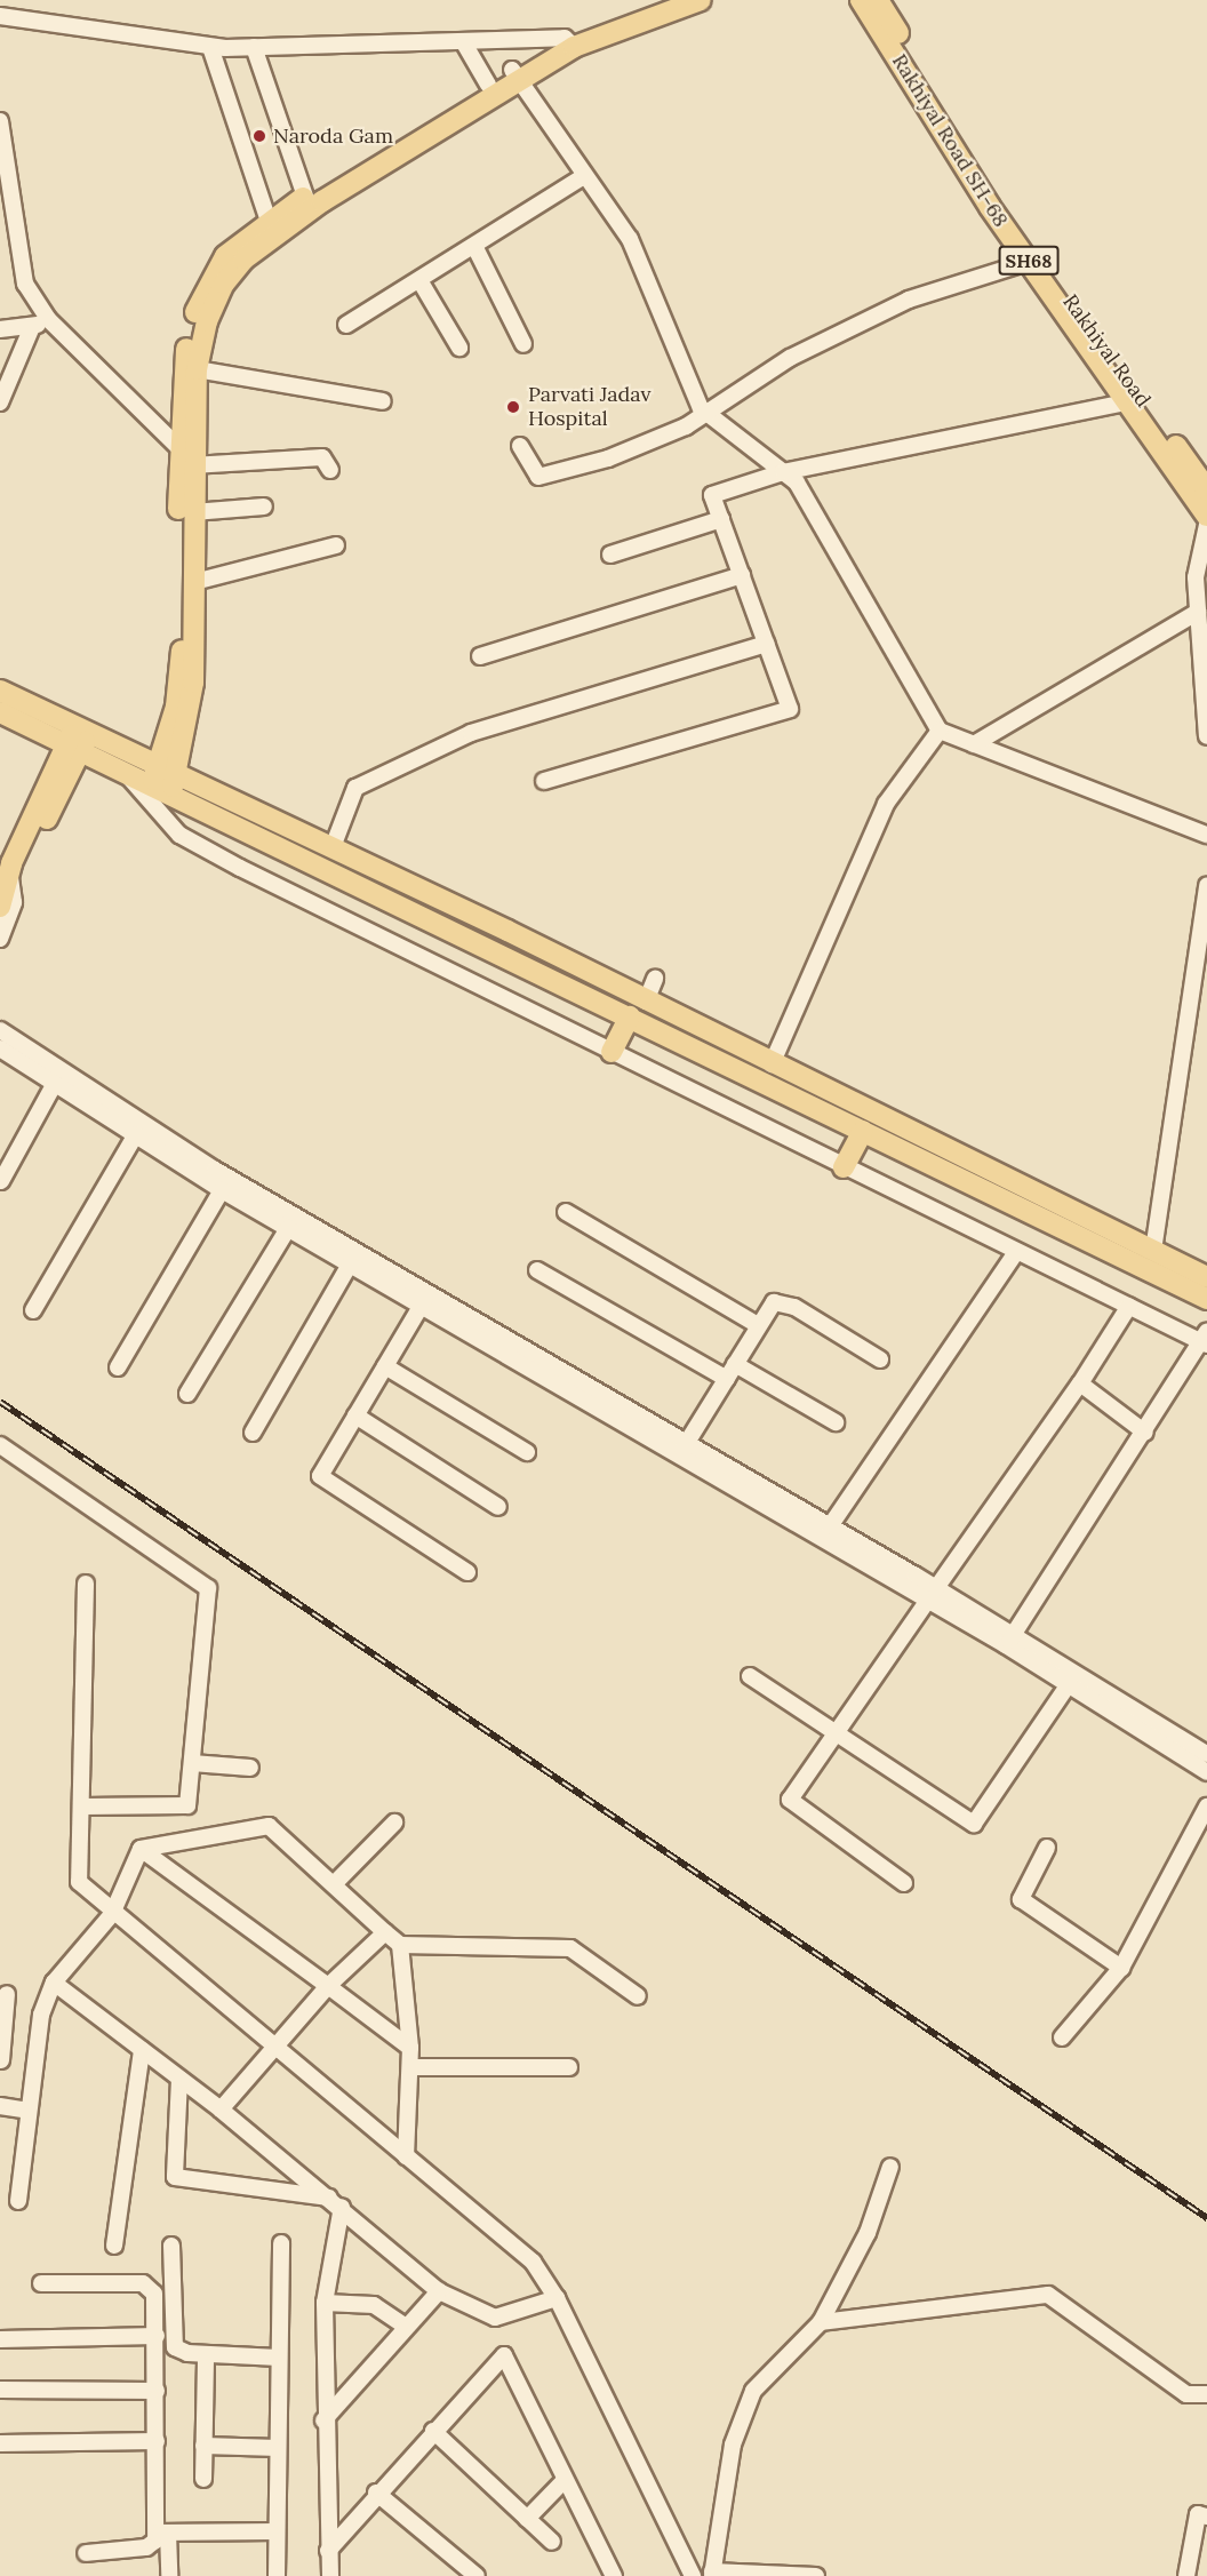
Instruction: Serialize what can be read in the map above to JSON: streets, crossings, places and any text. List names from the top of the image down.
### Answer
{
  "streets": {
    "main road": ["Rakhiyal Road SH-68", "SH68", "Rakhiyal Road"]
  },
  "crossings": [
    ["Rakhiyal Road SH-68", "Rakhiyal Road"]
  ],
  "places": ["Naroda Gam", "Parvati Jadav Hospital"]
}
